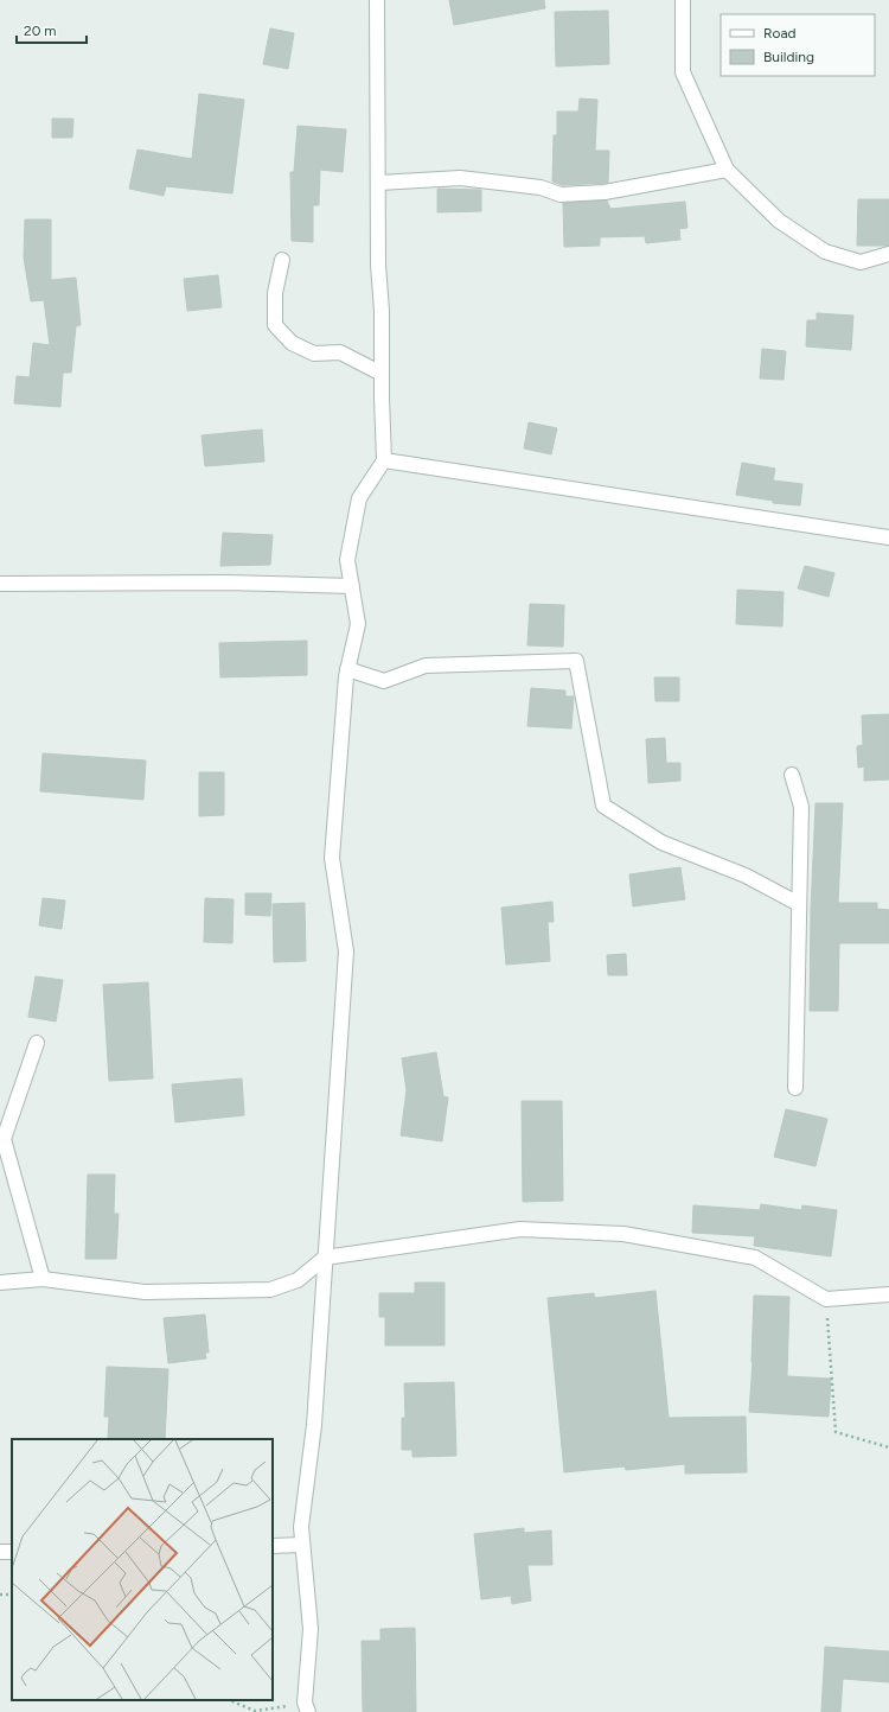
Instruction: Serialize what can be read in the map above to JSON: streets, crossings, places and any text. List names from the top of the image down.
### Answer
{
  "legend": ["Road", "Building"],
  "scale_bar": "20 m"
}
